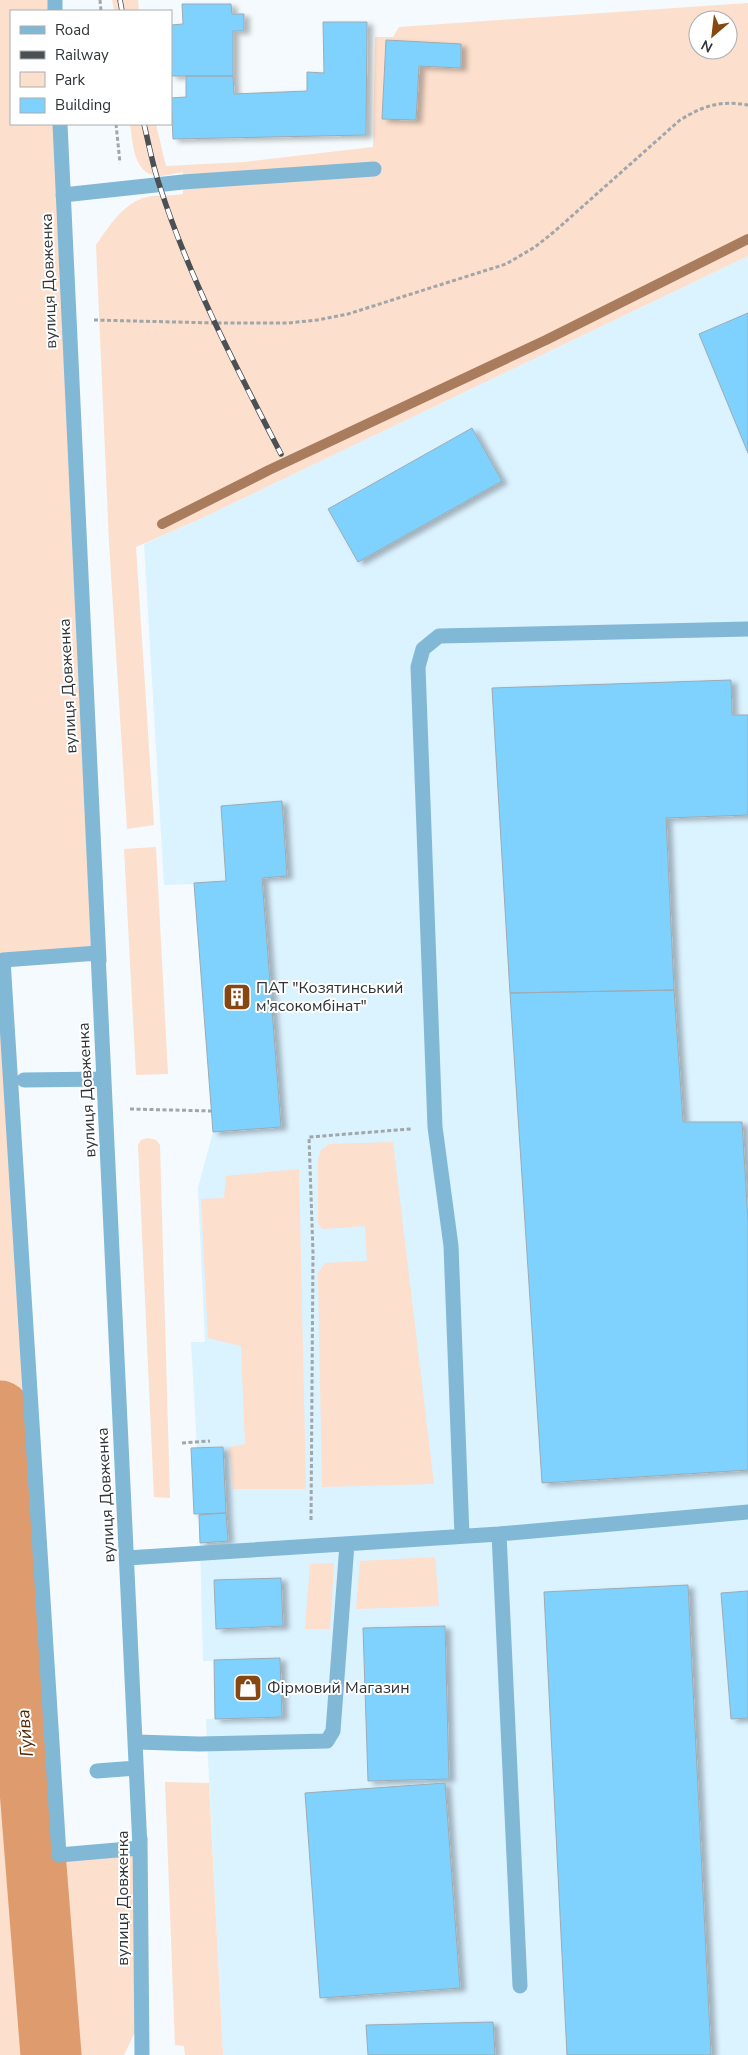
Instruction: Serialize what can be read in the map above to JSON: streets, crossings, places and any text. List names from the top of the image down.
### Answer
{
  "streets": {
    "street": ["вулиця Довженка"]
  },
  "water": ["Гуйва"],
  "places": {
    "building": ["ПАТ \"Козятинський м'ясокомбінат\""],
    "shop": ["Фірмовий Магазин"]
  },
  "legend": [
    "Road",
    "Railway",
    "Park",
    "Building"
  ],
  "north": "bottom left"
}
